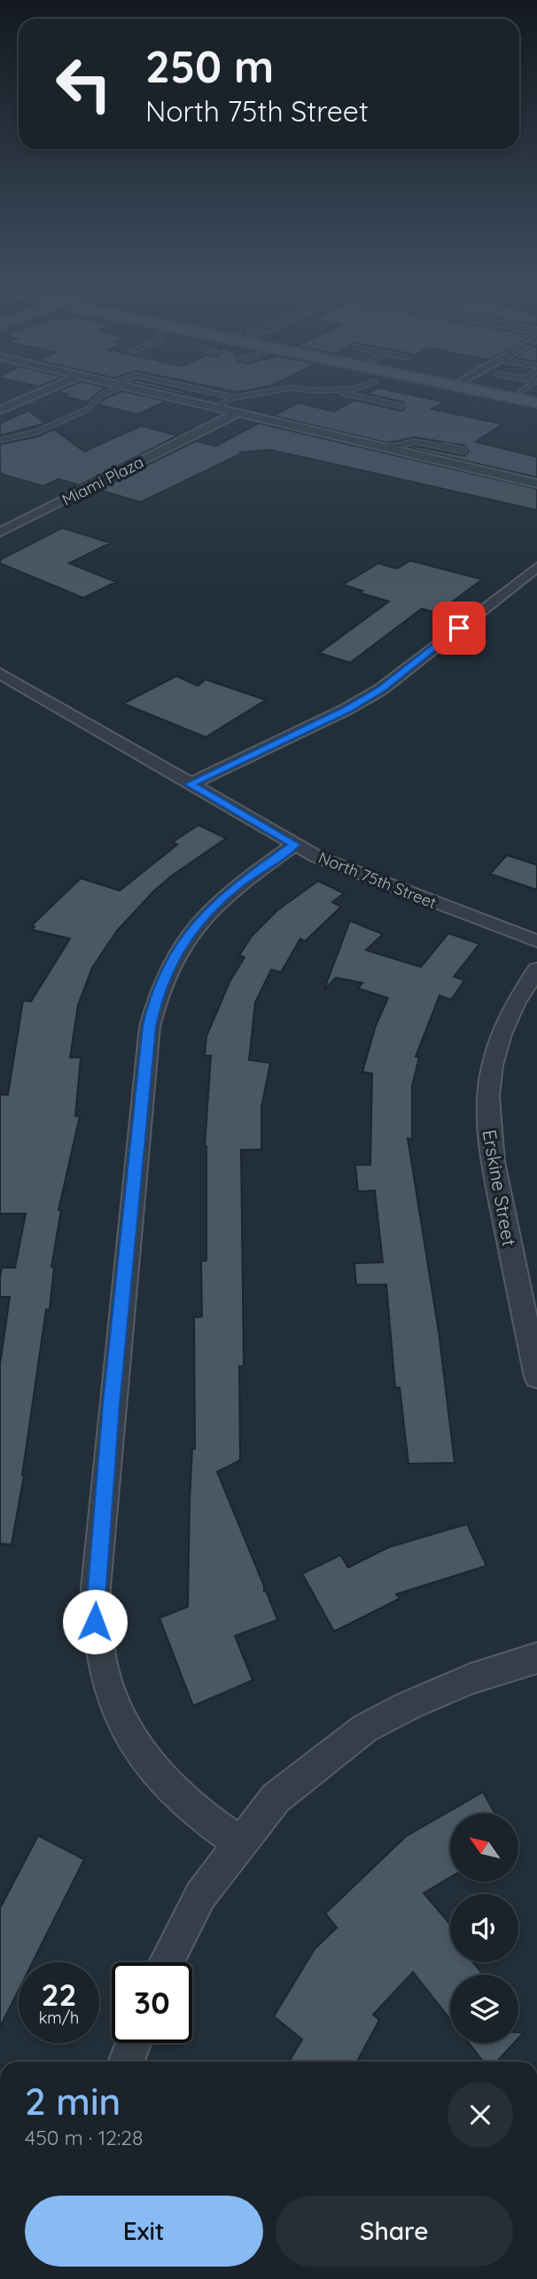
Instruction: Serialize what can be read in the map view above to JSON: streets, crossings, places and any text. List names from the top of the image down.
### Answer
{
  "streets": {
    "street": ["Miami Plaza", "North 75th Street", "Erskine Street"]
  },
  "north": "top left",
  "page": {
    "turn": ["250 m", "North 75th Street"],
    "speed": "22 km/h",
    "limit": "30",
    "heading": ["2 min", "450 m · 12:28"],
    "buttons": ["Exit", "Share"]
  }
}
